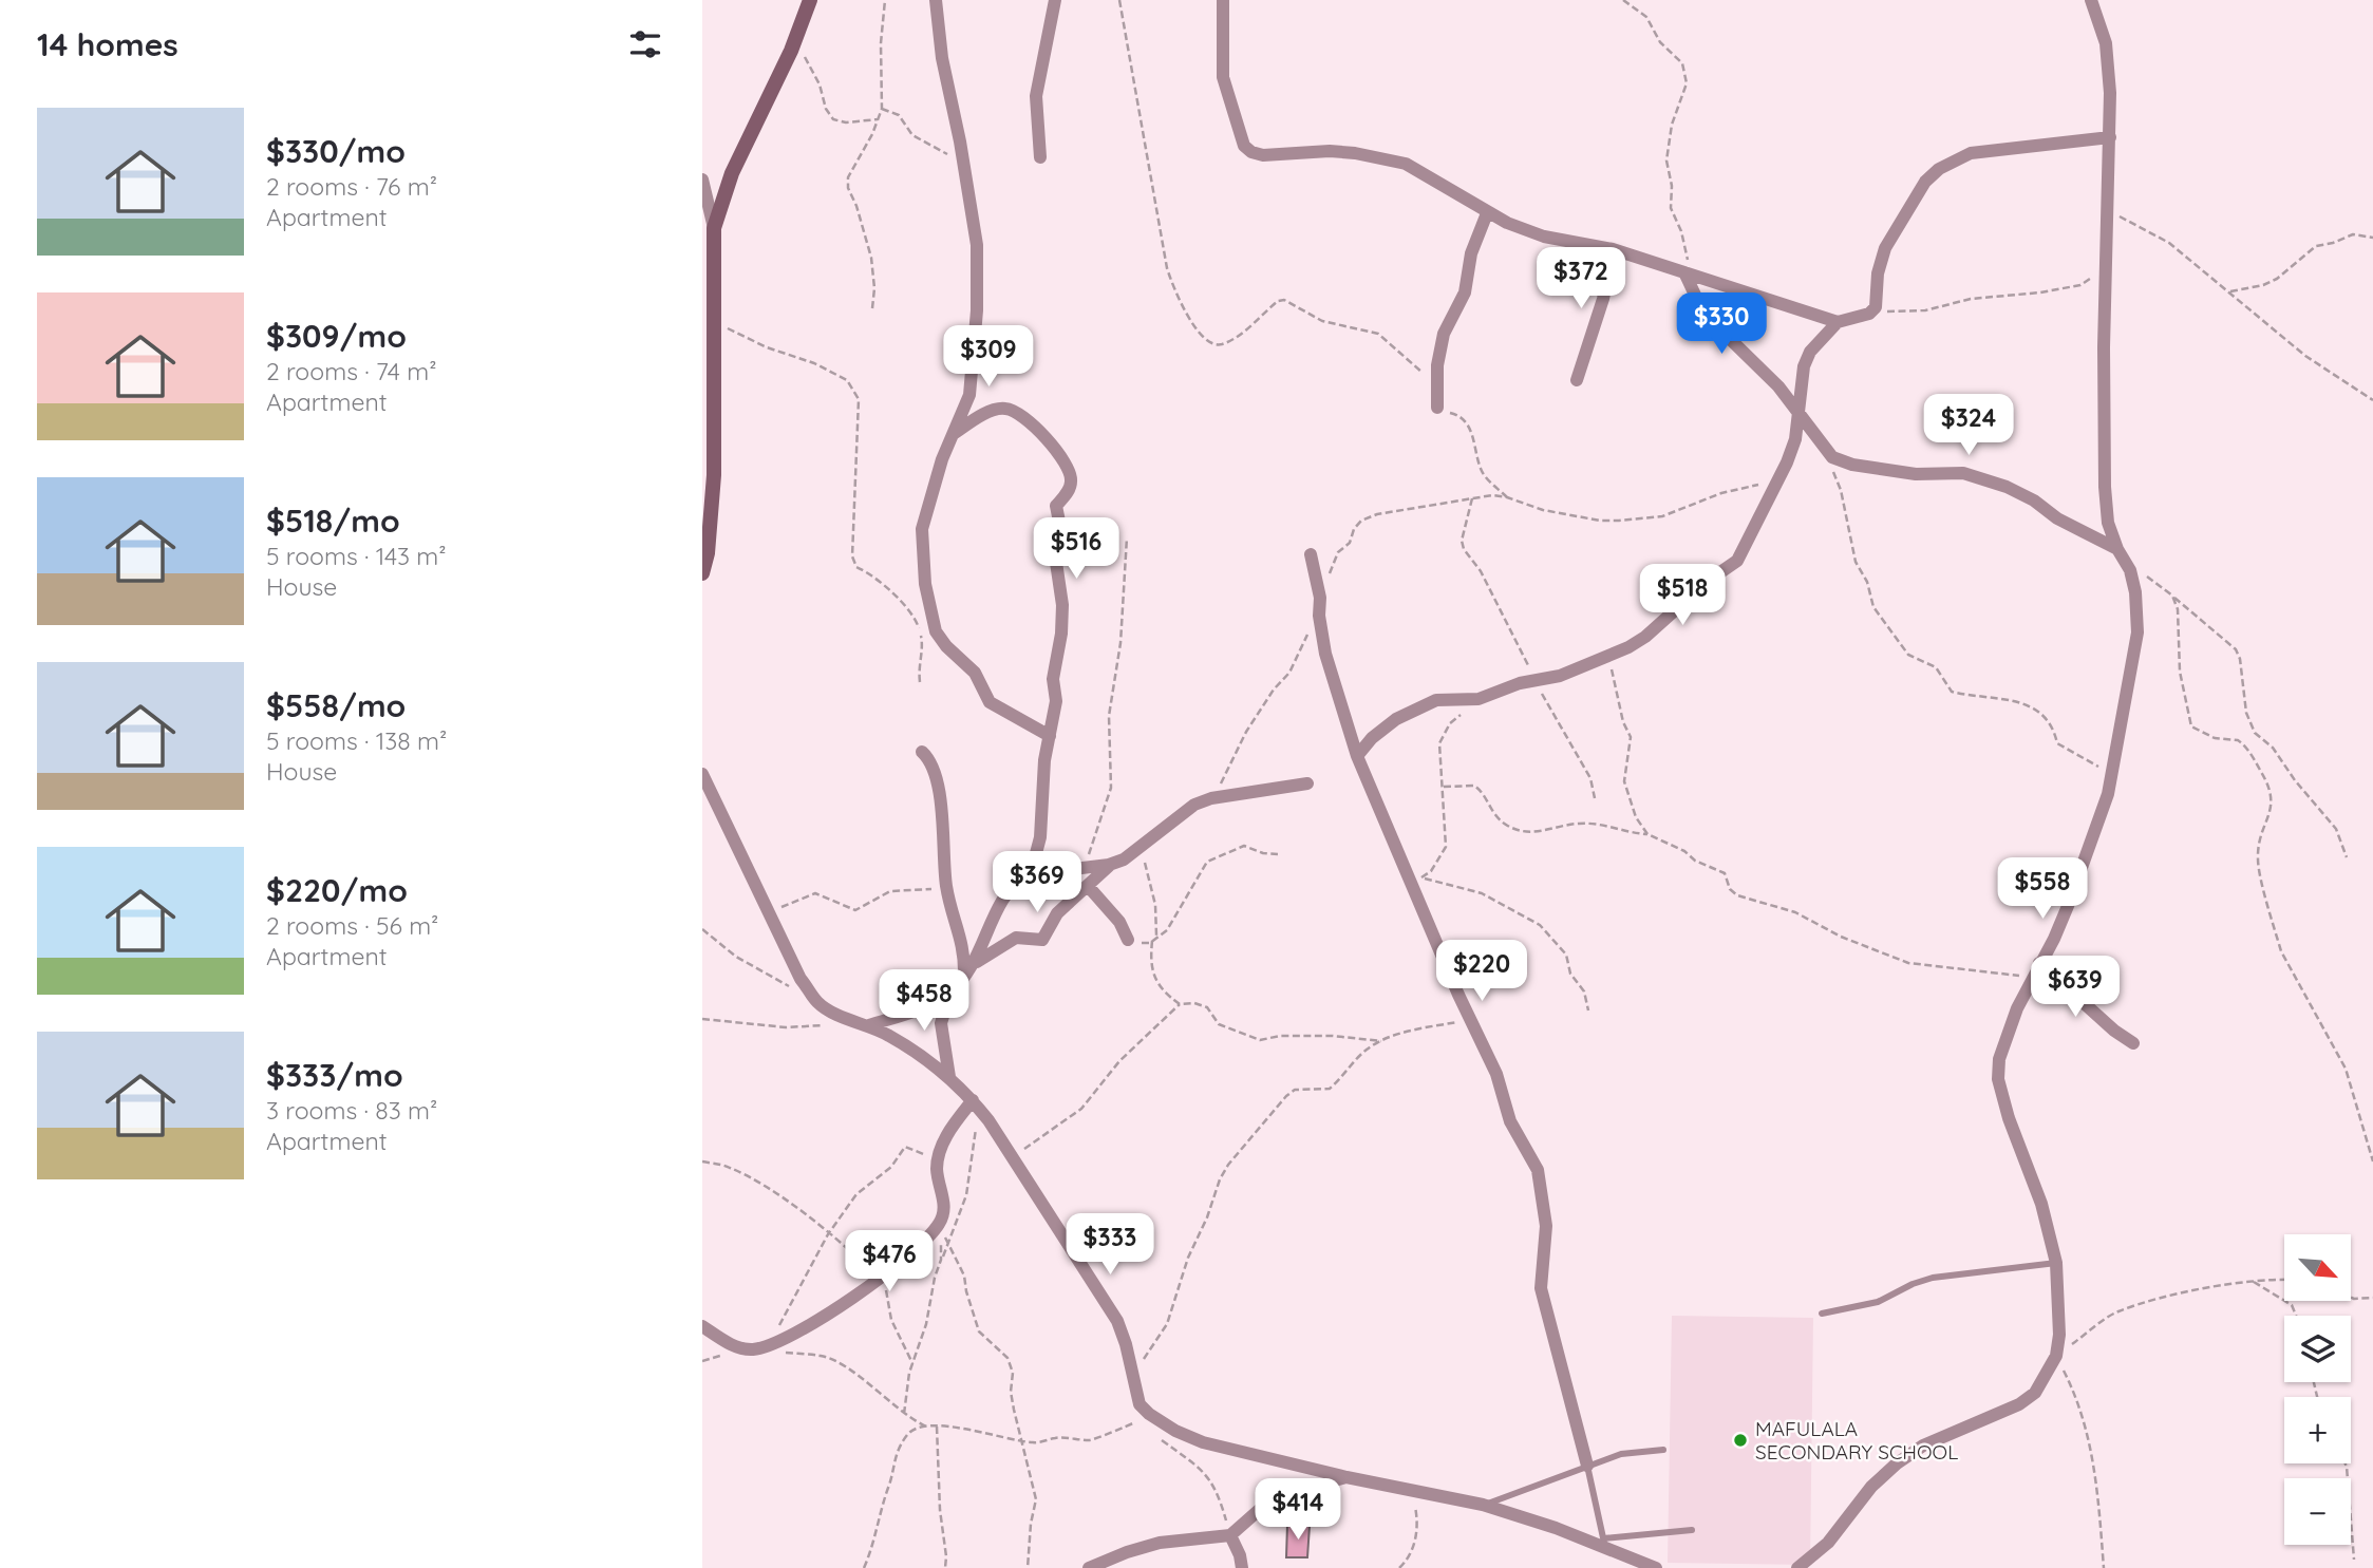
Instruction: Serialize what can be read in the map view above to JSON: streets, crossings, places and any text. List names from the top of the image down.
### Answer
{
  "places": ["MAFULALA SECONDARY SCHOOL"],
  "north": "bottom right",
  "page": {
    "heading": "14 homes",
    "list": [
      {
        "name": "$330/mo",
        "note": "2 rooms · 76 m² · Apartment"
      },
      {
        "name": "$309/mo",
        "note": "2 rooms · 74 m² · Apartment"
      },
      {
        "name": "$518/mo",
        "note": "5 rooms · 143 m² · House"
      },
      {
        "name": "$558/mo",
        "note": "5 rooms · 138 m² · House"
      },
      {
        "name": "$220/mo",
        "note": "2 rooms · 56 m² · Apartment"
      },
      {
        "name": "$333/mo",
        "note": "3 rooms · 83 m² · Apartment"
      }
    ],
    "price": [
      "$372",
      "$330",
      "$309",
      "$324",
      "$516",
      "$518",
      "$369",
      "$558",
      "$220",
      "$639",
      "$458",
      "$333",
      "$476",
      "$414"
    ],
    "map_buttons": ["+", "−"]
  }
}
